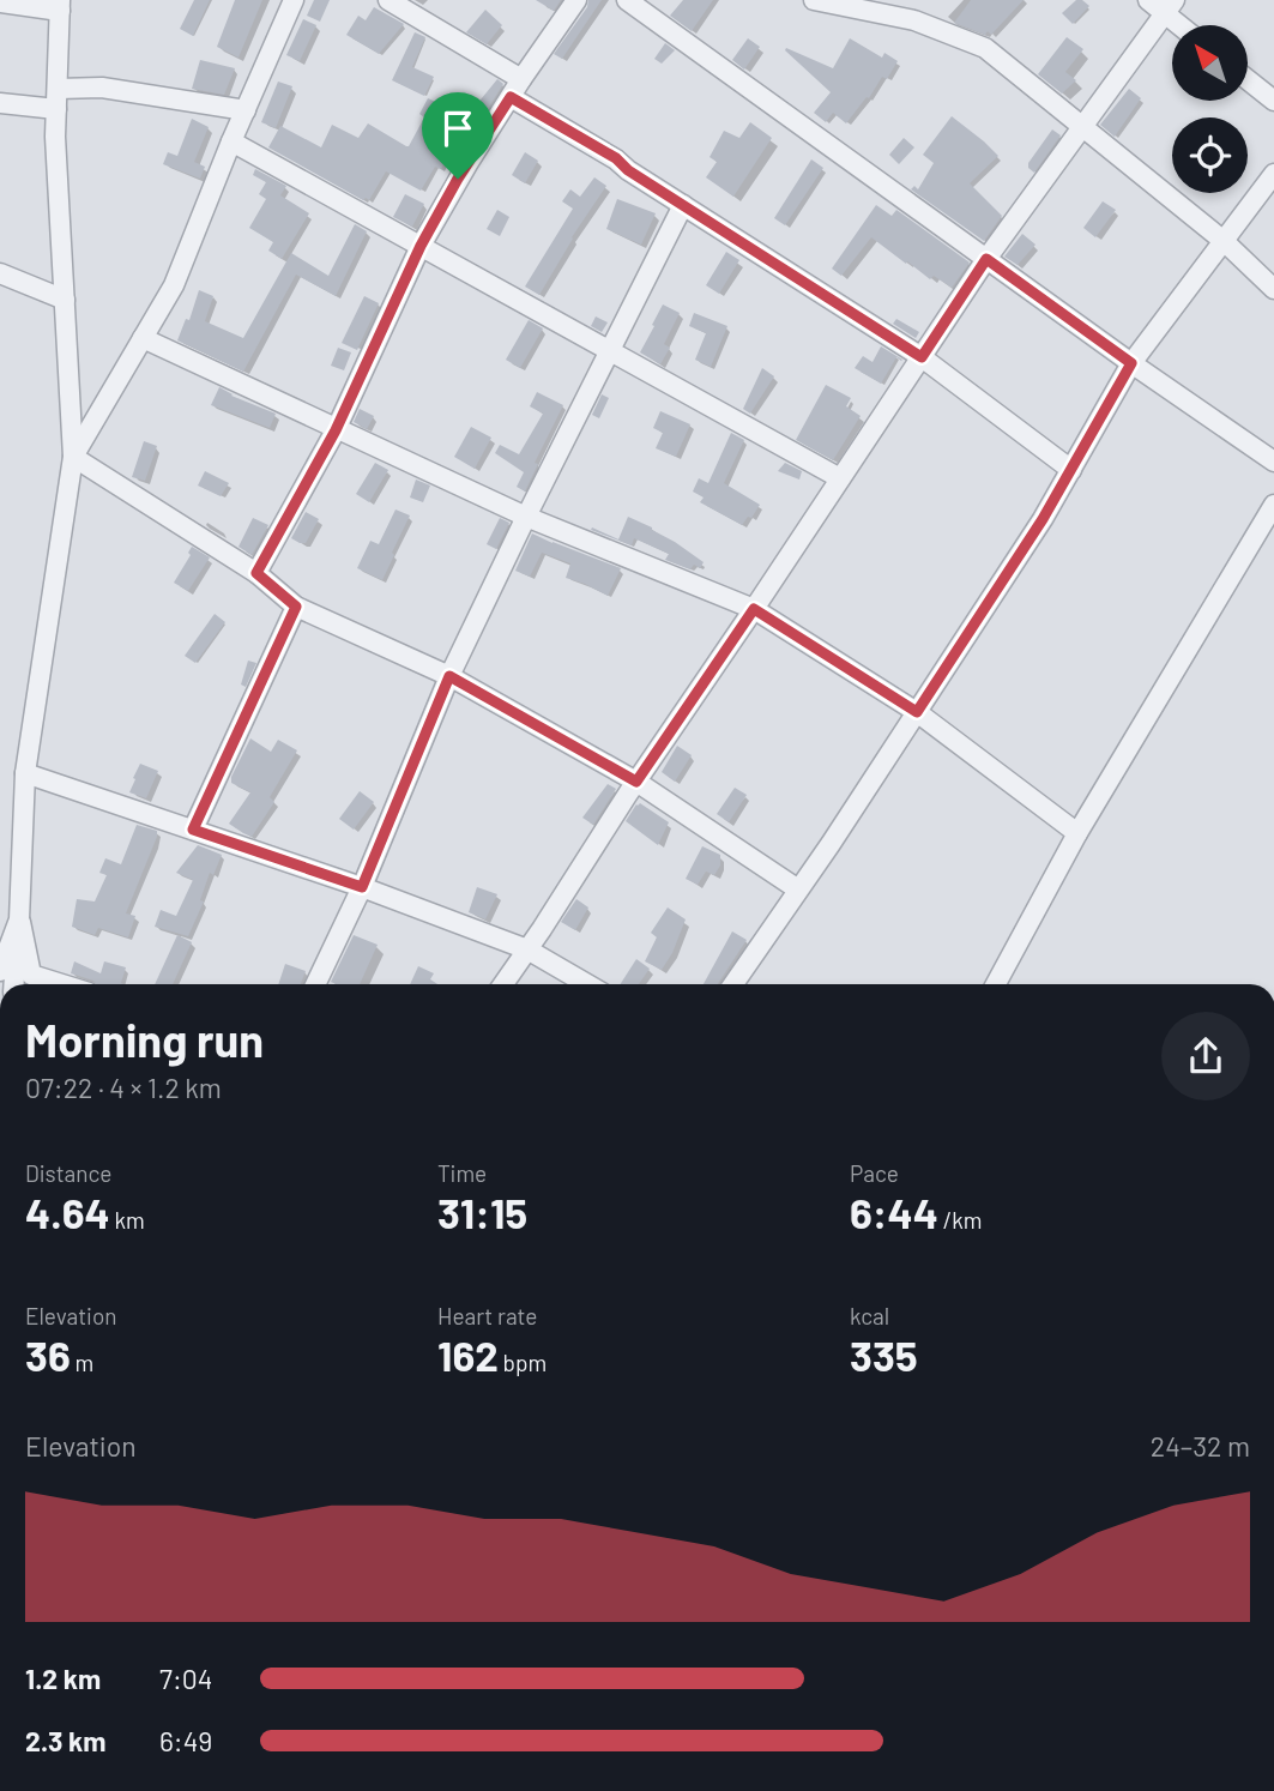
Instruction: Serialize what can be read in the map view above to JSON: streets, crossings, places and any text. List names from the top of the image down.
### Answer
{
  "north": "top left",
  "page": {
    "heading": ["Morning run", "07:22 · 4 × 1.2 km"],
    "stats": [
      ["Distance", "4.64 km"],
      ["Time", "31:15"],
      ["Pace", "6:44 /km"],
      ["Elevation", "36 m"],
      ["Heart rate", "162 bpm"],
      ["kcal", "335"]
    ],
    "chart": ["Elevation", "24–32 m"],
    "list": [
      {
        "name": "1.2 km",
        "note": "7:04"
      },
      {
        "name": "2.3 km",
        "note": "6:49"
      }
    ]
  }
}
